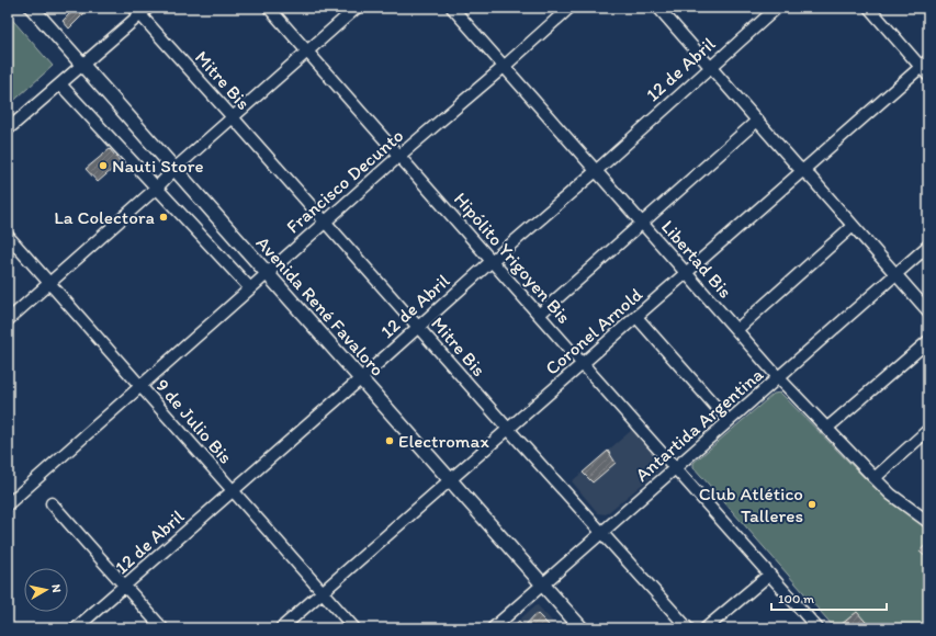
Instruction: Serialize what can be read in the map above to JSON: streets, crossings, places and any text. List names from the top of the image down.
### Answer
{
  "streets": {
    "main road": ["Avenida René Favaloro"],
    "street": [
      "12 de Abril",
      "Mitre Bis",
      "Francisco Decunto",
      "Hipólito Yrigoyen Bis",
      "Libertad Bis",
      "Coronel Arnold",
      "9 de Julio Bis",
      "Antartida Argentina"
    ]
  },
  "crossings": [
    ["12 de Abril", "Mitre Bis"],
    ["12 de Abril", "Hipólito Yrigoyen Bis"],
    ["12 de Abril", "Libertad Bis"],
    ["12 de Abril", "Avenida René Favaloro"],
    ["12 de Abril", "9 de Julio Bis"],
    ["Mitre Bis", "Francisco Decunto"],
    ["Mitre Bis", "Coronel Arnold"],
    ["Mitre Bis", "Antartida Argentina"],
    ["Francisco Decunto", "Hipólito Yrigoyen Bis"],
    ["Francisco Decunto", "Libertad Bis"],
    ["Francisco Decunto", "Avenida René Favaloro"],
    ["Francisco Decunto", "9 de Julio Bis"],
    ["Hipólito Yrigoyen Bis", "Coronel Arnold"],
    ["Hipólito Yrigoyen Bis", "Antartida Argentina"],
    ["Libertad Bis", "Coronel Arnold"],
    ["Libertad Bis", "Antartida Argentina"],
    ["Avenida René Favaloro", "Coronel Arnold"],
    ["Avenida René Favaloro", "Antartida Argentina"],
    ["Coronel Arnold", "9 de Julio Bis"]
  ],
  "places": [
    "Nauti Store",
    "La Colectora",
    "Electromax",
    "Club Atlético Talleres"
  ],
  "scale_bar": "100 m",
  "north": "right"
}
